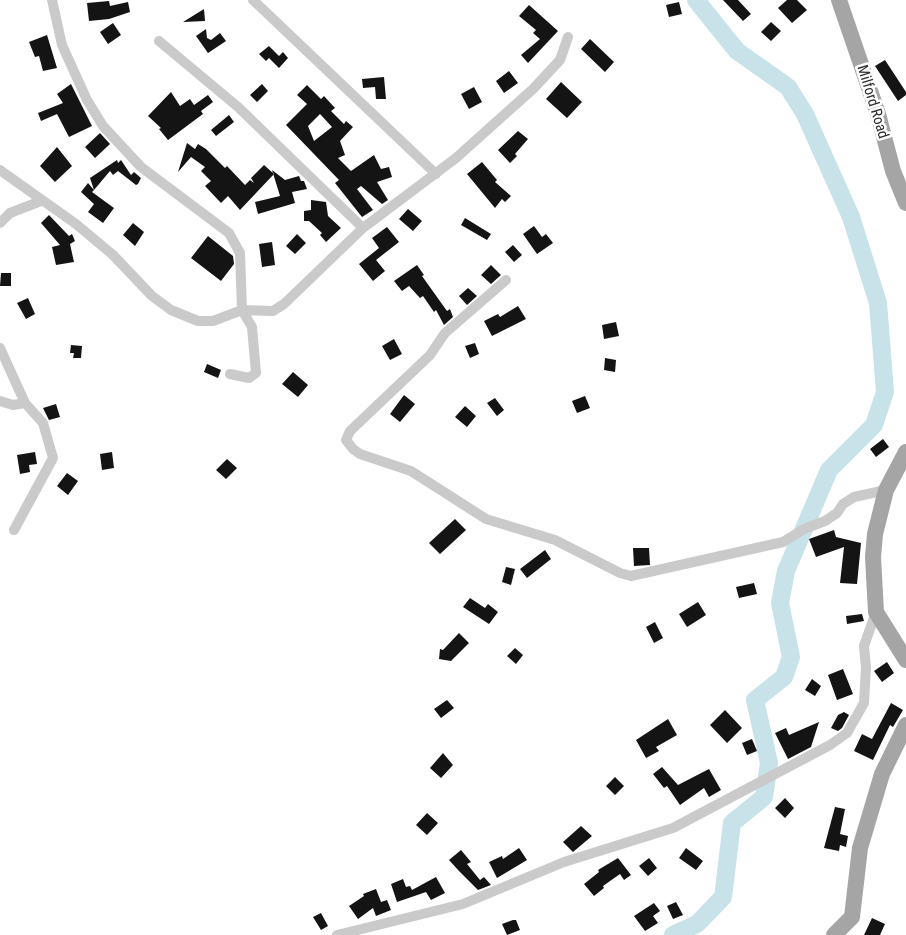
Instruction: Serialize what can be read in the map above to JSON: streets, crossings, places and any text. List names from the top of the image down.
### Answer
{
  "streets": {
    "main road": ["Milford Road"]
  }
}
